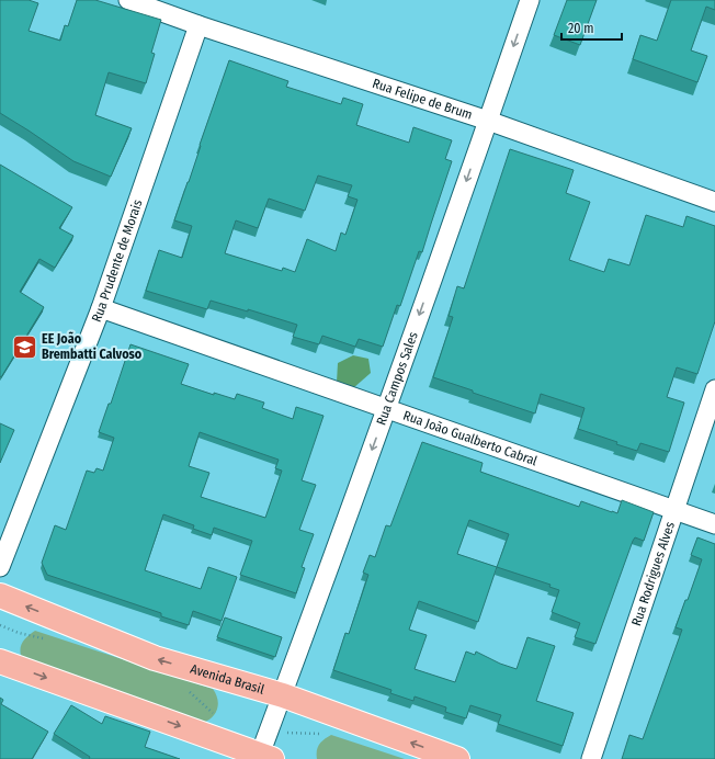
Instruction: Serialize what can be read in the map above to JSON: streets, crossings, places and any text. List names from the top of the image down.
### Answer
{
  "streets": {
    "main road": ["Avenida Brasil"],
    "street": [
      "Rua Felipe de Brum",
      "Rua Prudente de Morais",
      "Rua Campos Sales",
      "Rua João Gualberto Cabral",
      "Rua Rodrigues Alves"
    ]
  },
  "crossings": [
    ["Rua Felipe de Brum", "Rua Prudente de Morais"],
    ["Rua Felipe de Brum", "Rua Campos Sales"],
    ["Rua Prudente de Morais", "Rua João Gualberto Cabral"],
    ["Rua Campos Sales", "Rua João Gualberto Cabral"],
    ["Rua Campos Sales", "Avenida Brasil"],
    ["Rua João Gualberto Cabral", "Rua Rodrigues Alves"]
  ],
  "one_way": ["Rua Campos Sales"],
  "places": {
    "school or university": ["EE João Brembatti Calvoso"]
  },
  "scale_bar": "20 m"
}
